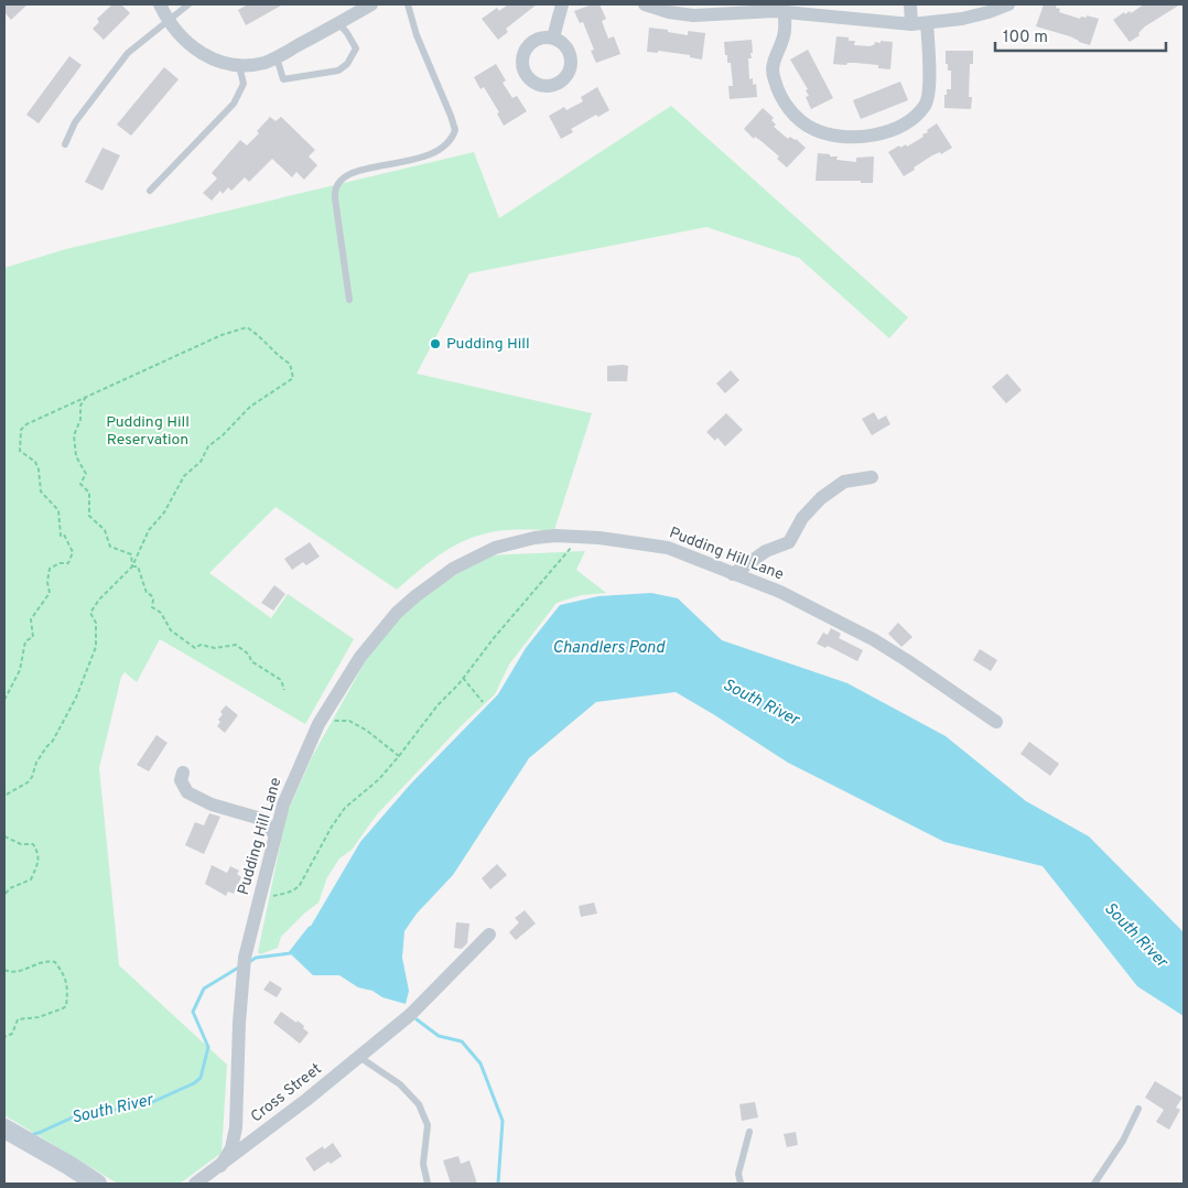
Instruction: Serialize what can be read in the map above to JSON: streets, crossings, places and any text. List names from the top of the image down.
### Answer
{
  "streets": {
    "street": ["Pudding Hill Lane", "Cross Street"]
  },
  "crossings": [
    ["Pudding Hill Lane", "Cross Street"]
  ],
  "water": ["Chandlers Pond", "South River"],
  "parks": ["Pudding Hill Reservation"],
  "places": ["Pudding Hill"],
  "scale_bar": "100 m"
}
